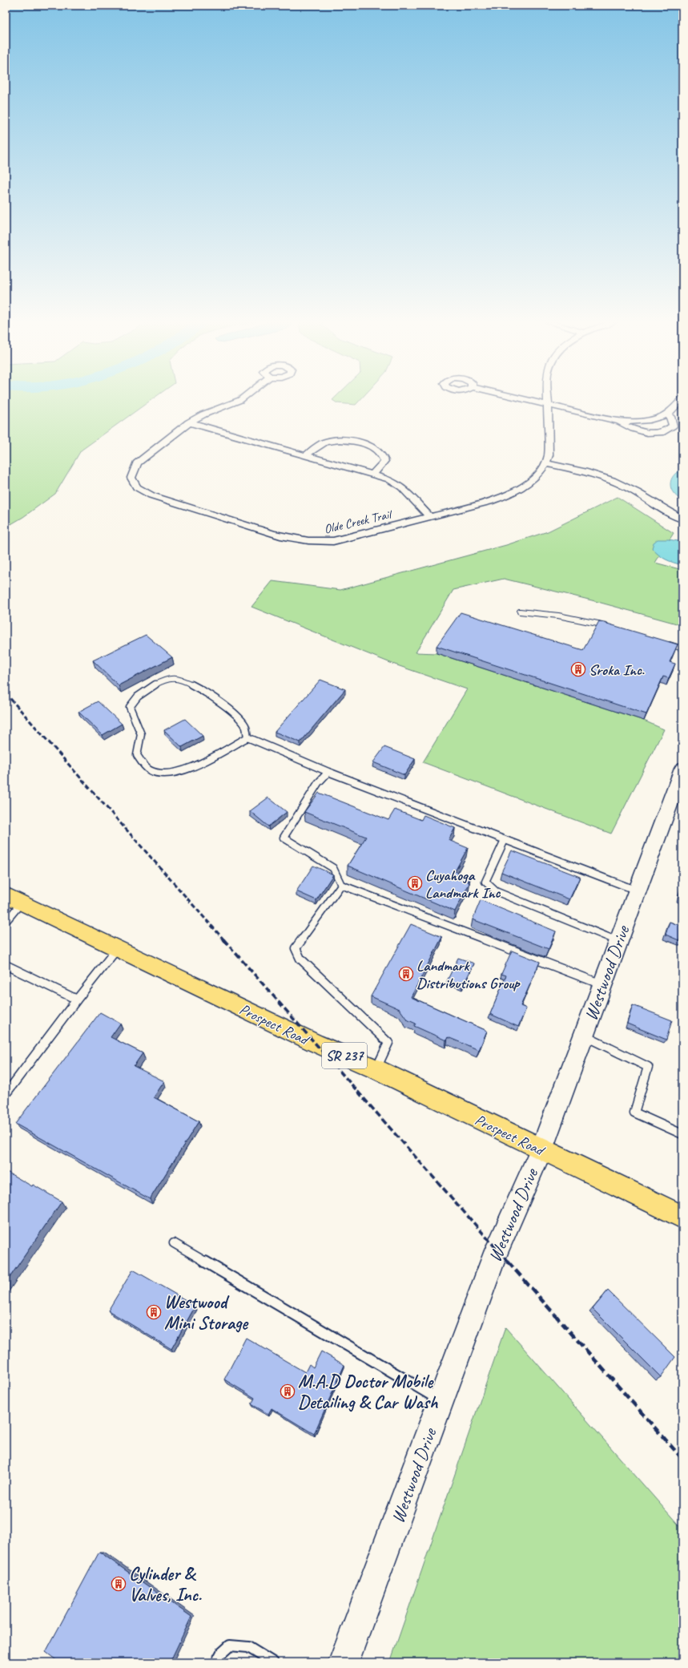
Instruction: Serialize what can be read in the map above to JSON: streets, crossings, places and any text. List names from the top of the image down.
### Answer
{
  "streets": {
    "main road": ["Prospect Road", "SR 237"],
    "street": ["Olde Creek Trail", "Westwood Drive"]
  },
  "crossings": [
    ["Westwood Drive", "Prospect Road"]
  ],
  "places": {
    "building": [
      "Sroka Inc.",
      "Cuyahoga Landmark Inc",
      "Landmark Distributions Group",
      "Westwood Mini Storage",
      "M.A.D Doctor Mobile Detailing & Car Wash",
      "Cylinder & Valves, Inc."
    ]
  }
}
